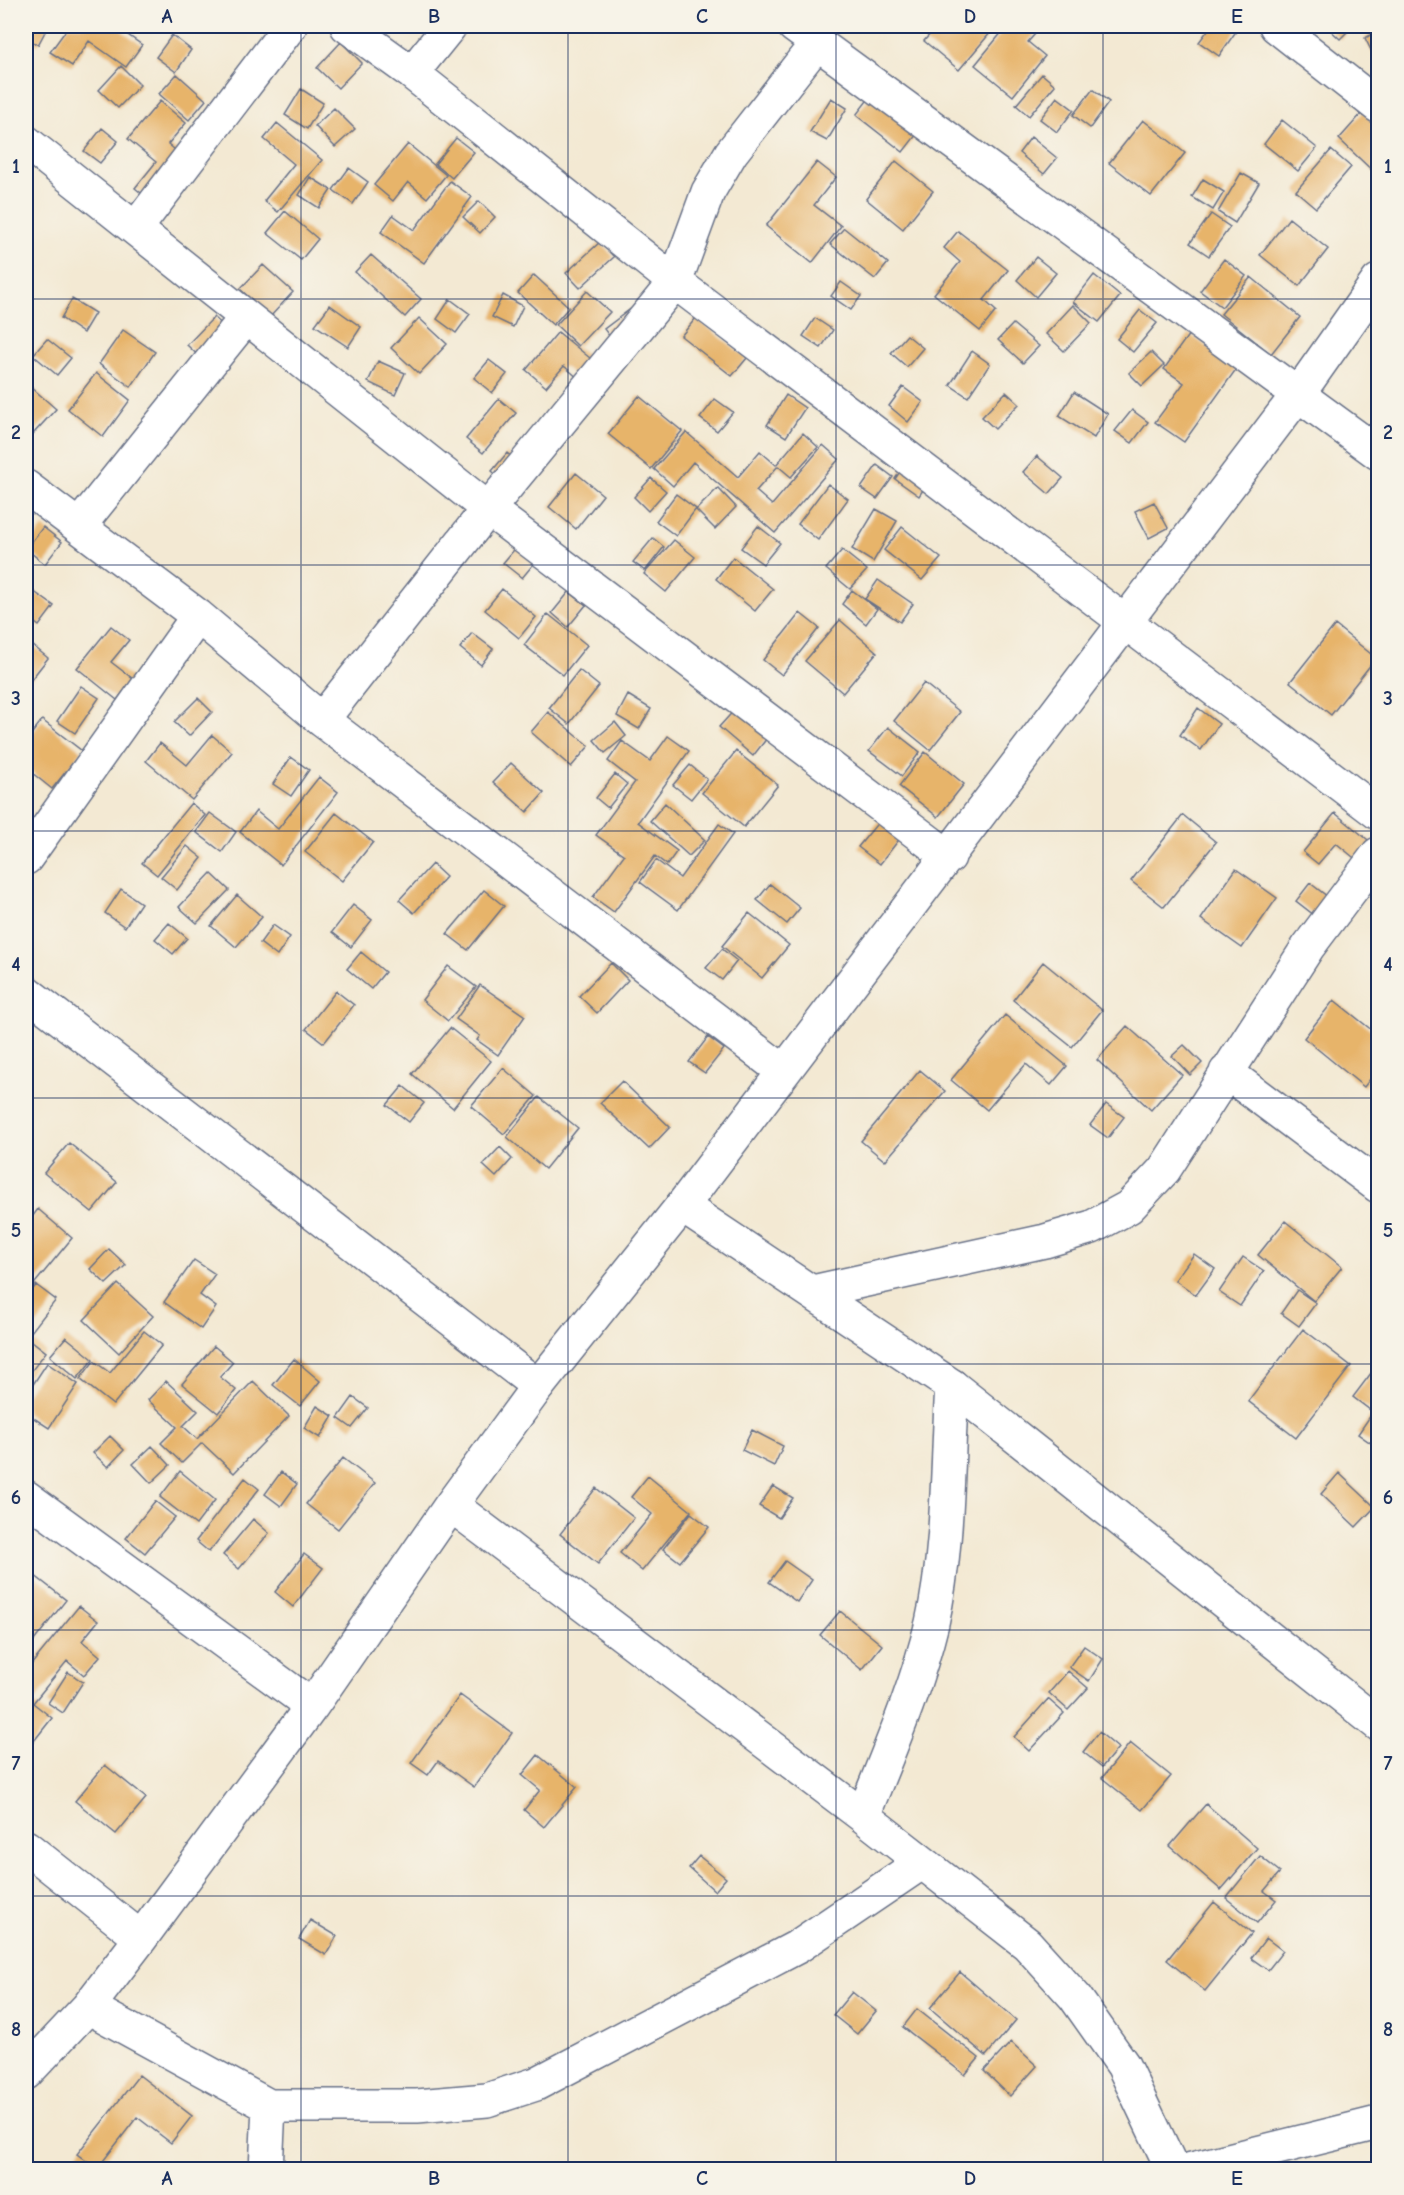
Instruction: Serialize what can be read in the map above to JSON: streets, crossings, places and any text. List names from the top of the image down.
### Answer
{
  "grid": {
    "columns": [
      "A",
      "B",
      "C",
      "D",
      "E"
    ],
    "rows": [
      "1",
      "2",
      "3",
      "4",
      "5",
      "6",
      "7",
      "8"
    ]
  }
}
